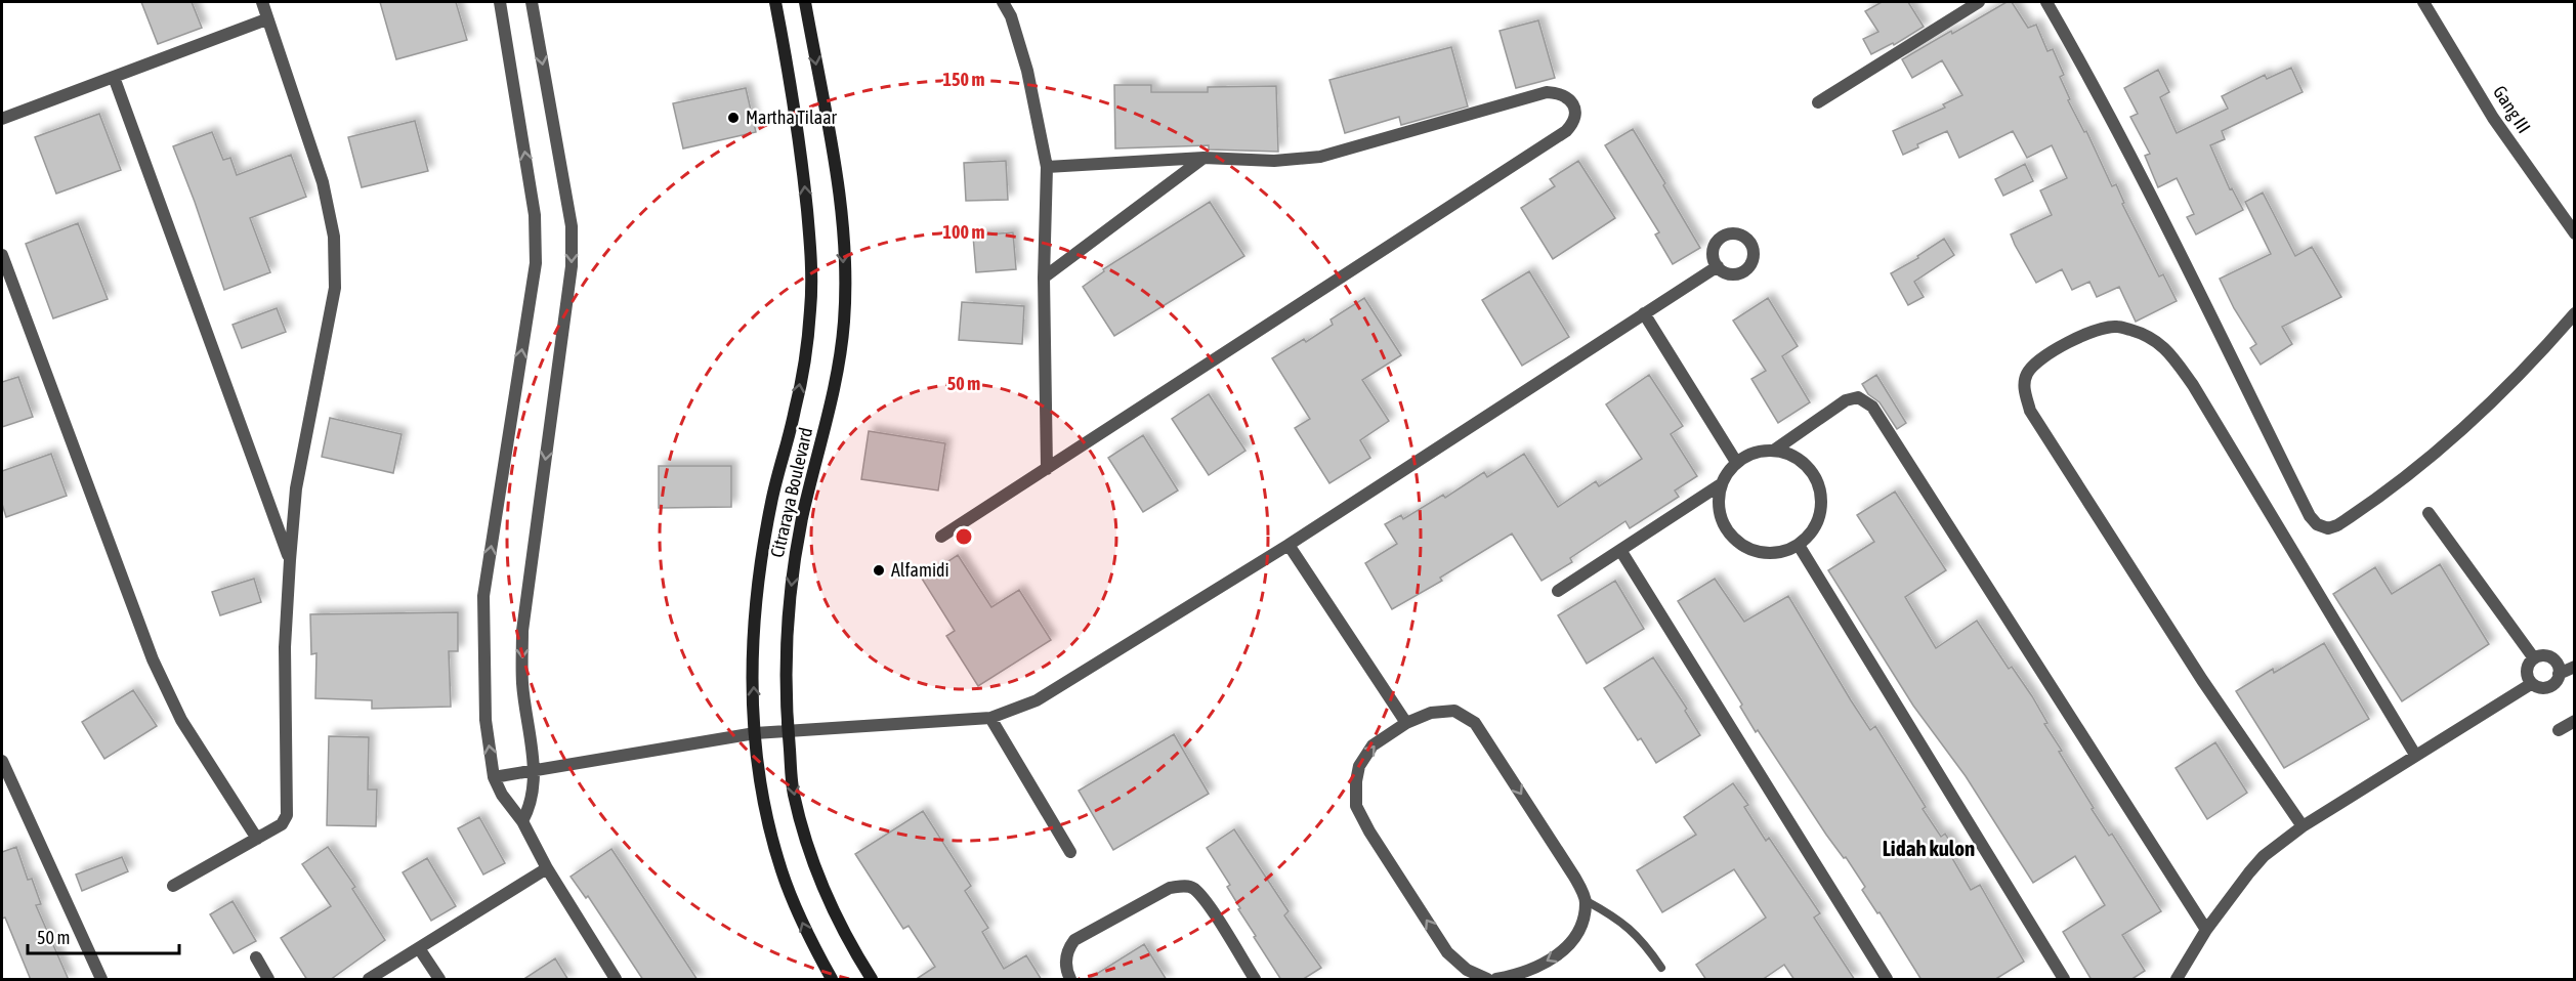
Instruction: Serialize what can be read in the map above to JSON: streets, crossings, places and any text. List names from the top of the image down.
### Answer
{
  "streets": {
    "main road": ["Citraraya Boulevard"],
    "street": ["Gang III"]
  },
  "districts": ["Lidah kulon"],
  "places": ["Martha Tilaar", "Alfamidi"],
  "scale_bar": "50 m",
  "rings": ["150 m", "100 m", "50 m"]
}
